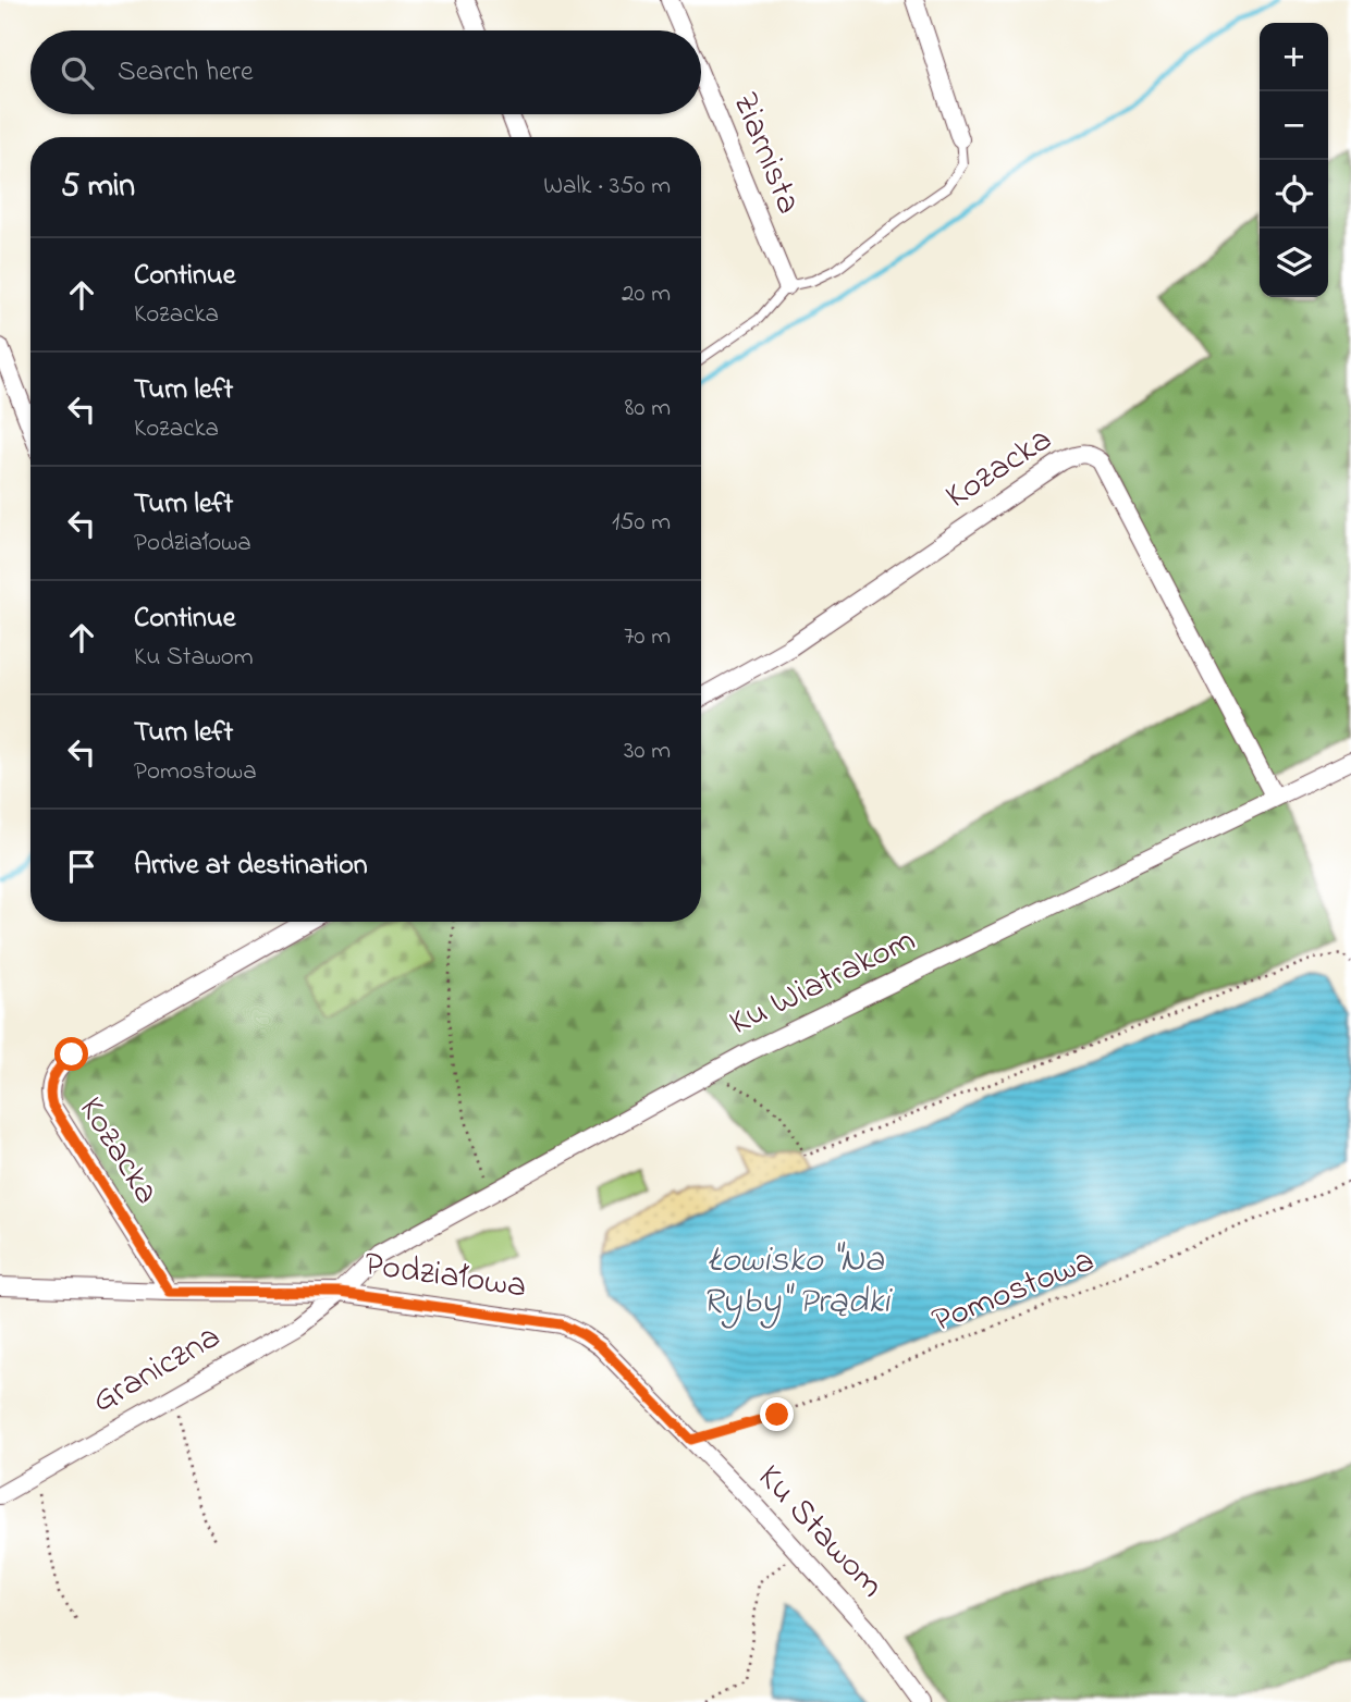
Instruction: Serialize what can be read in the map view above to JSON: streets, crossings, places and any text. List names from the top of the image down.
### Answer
{
  "streets": {
    "street": [
      "Ziarnista",
      "Kozacka",
      "Ku Wiatrakom",
      "Podziałowa",
      "Graniczna",
      "Ku Stawom"
    ],
    "path": ["Pomostowa"]
  },
  "crossings": [
    ["Kozacka", "Ku Wiatrakom"],
    ["Kozacka", "Podziałowa"],
    ["Ku Wiatrakom", "Podziałowa"],
    ["Ku Wiatrakom", "Graniczna"],
    ["Podziałowa", "Graniczna"],
    ["Podziałowa", "Ku Stawom"],
    ["Pomostowa", "Ku Stawom"]
  ],
  "water": ["Łowisko \"Na Ryby\" Prądki"],
  "page": {
    "map_buttons": ["+", "−"],
    "search": "Search here",
    "heading": ["5 min", "Walk · 350 m"],
    "list": [
      ["Continue", "Kozacka", "20 m"],
      ["Turn left", "Kozacka", "80 m"],
      ["Turn left", "Podziałowa", "150 m"],
      ["Continue", "Ku Stawom", "70 m"],
      ["Turn left", "Pomostowa", "30 m"],
      "Arrive at destination"
    ]
  }
}
